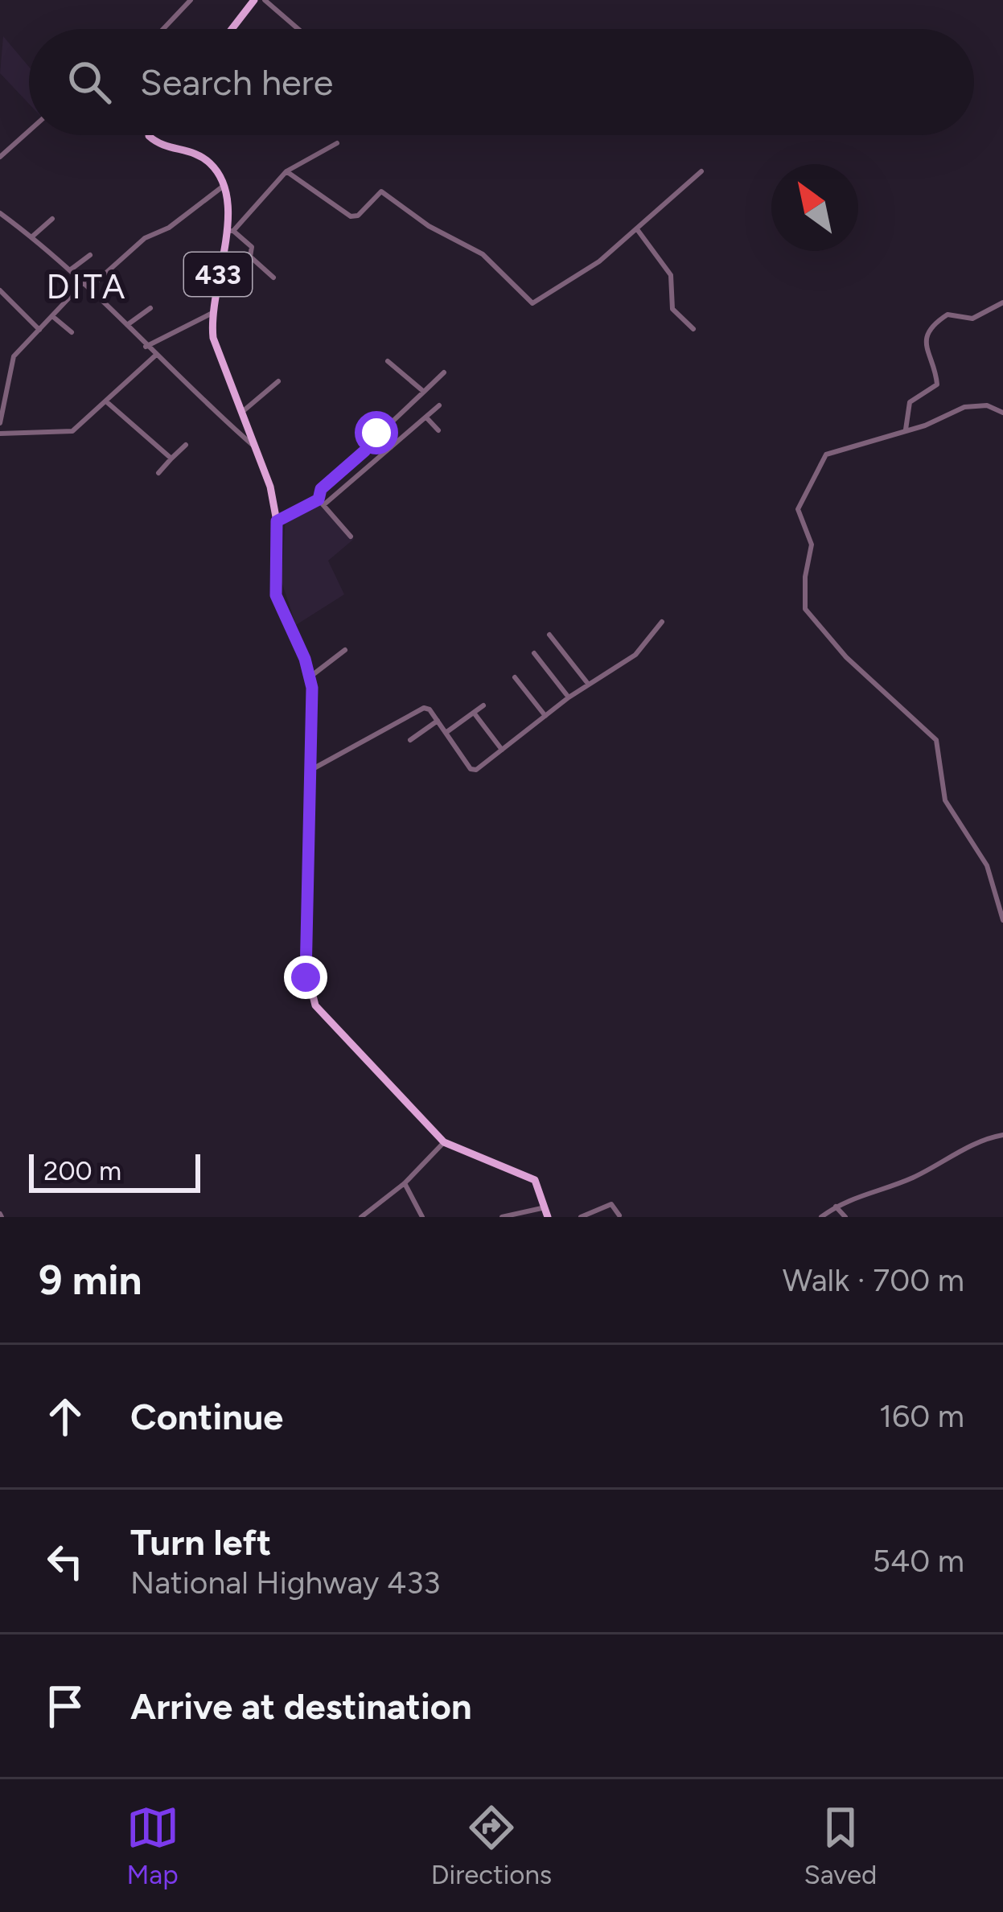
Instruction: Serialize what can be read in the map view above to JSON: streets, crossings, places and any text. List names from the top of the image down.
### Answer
{
  "streets": {
    "main road": ["433"]
  },
  "districts": ["DITA"],
  "scale_bar": "200 m",
  "north": "top left",
  "page": {
    "search": "Search here",
    "scale": "200 m",
    "heading": ["9 min", "Walk · 700 m"],
    "list": [
      ["Continue", "160 m"],
      ["Turn left", "National Highway 433", "540 m"],
      "Arrive at destination"
    ],
    "nav": ["Map", "Directions", "Saved"]
  }
}
